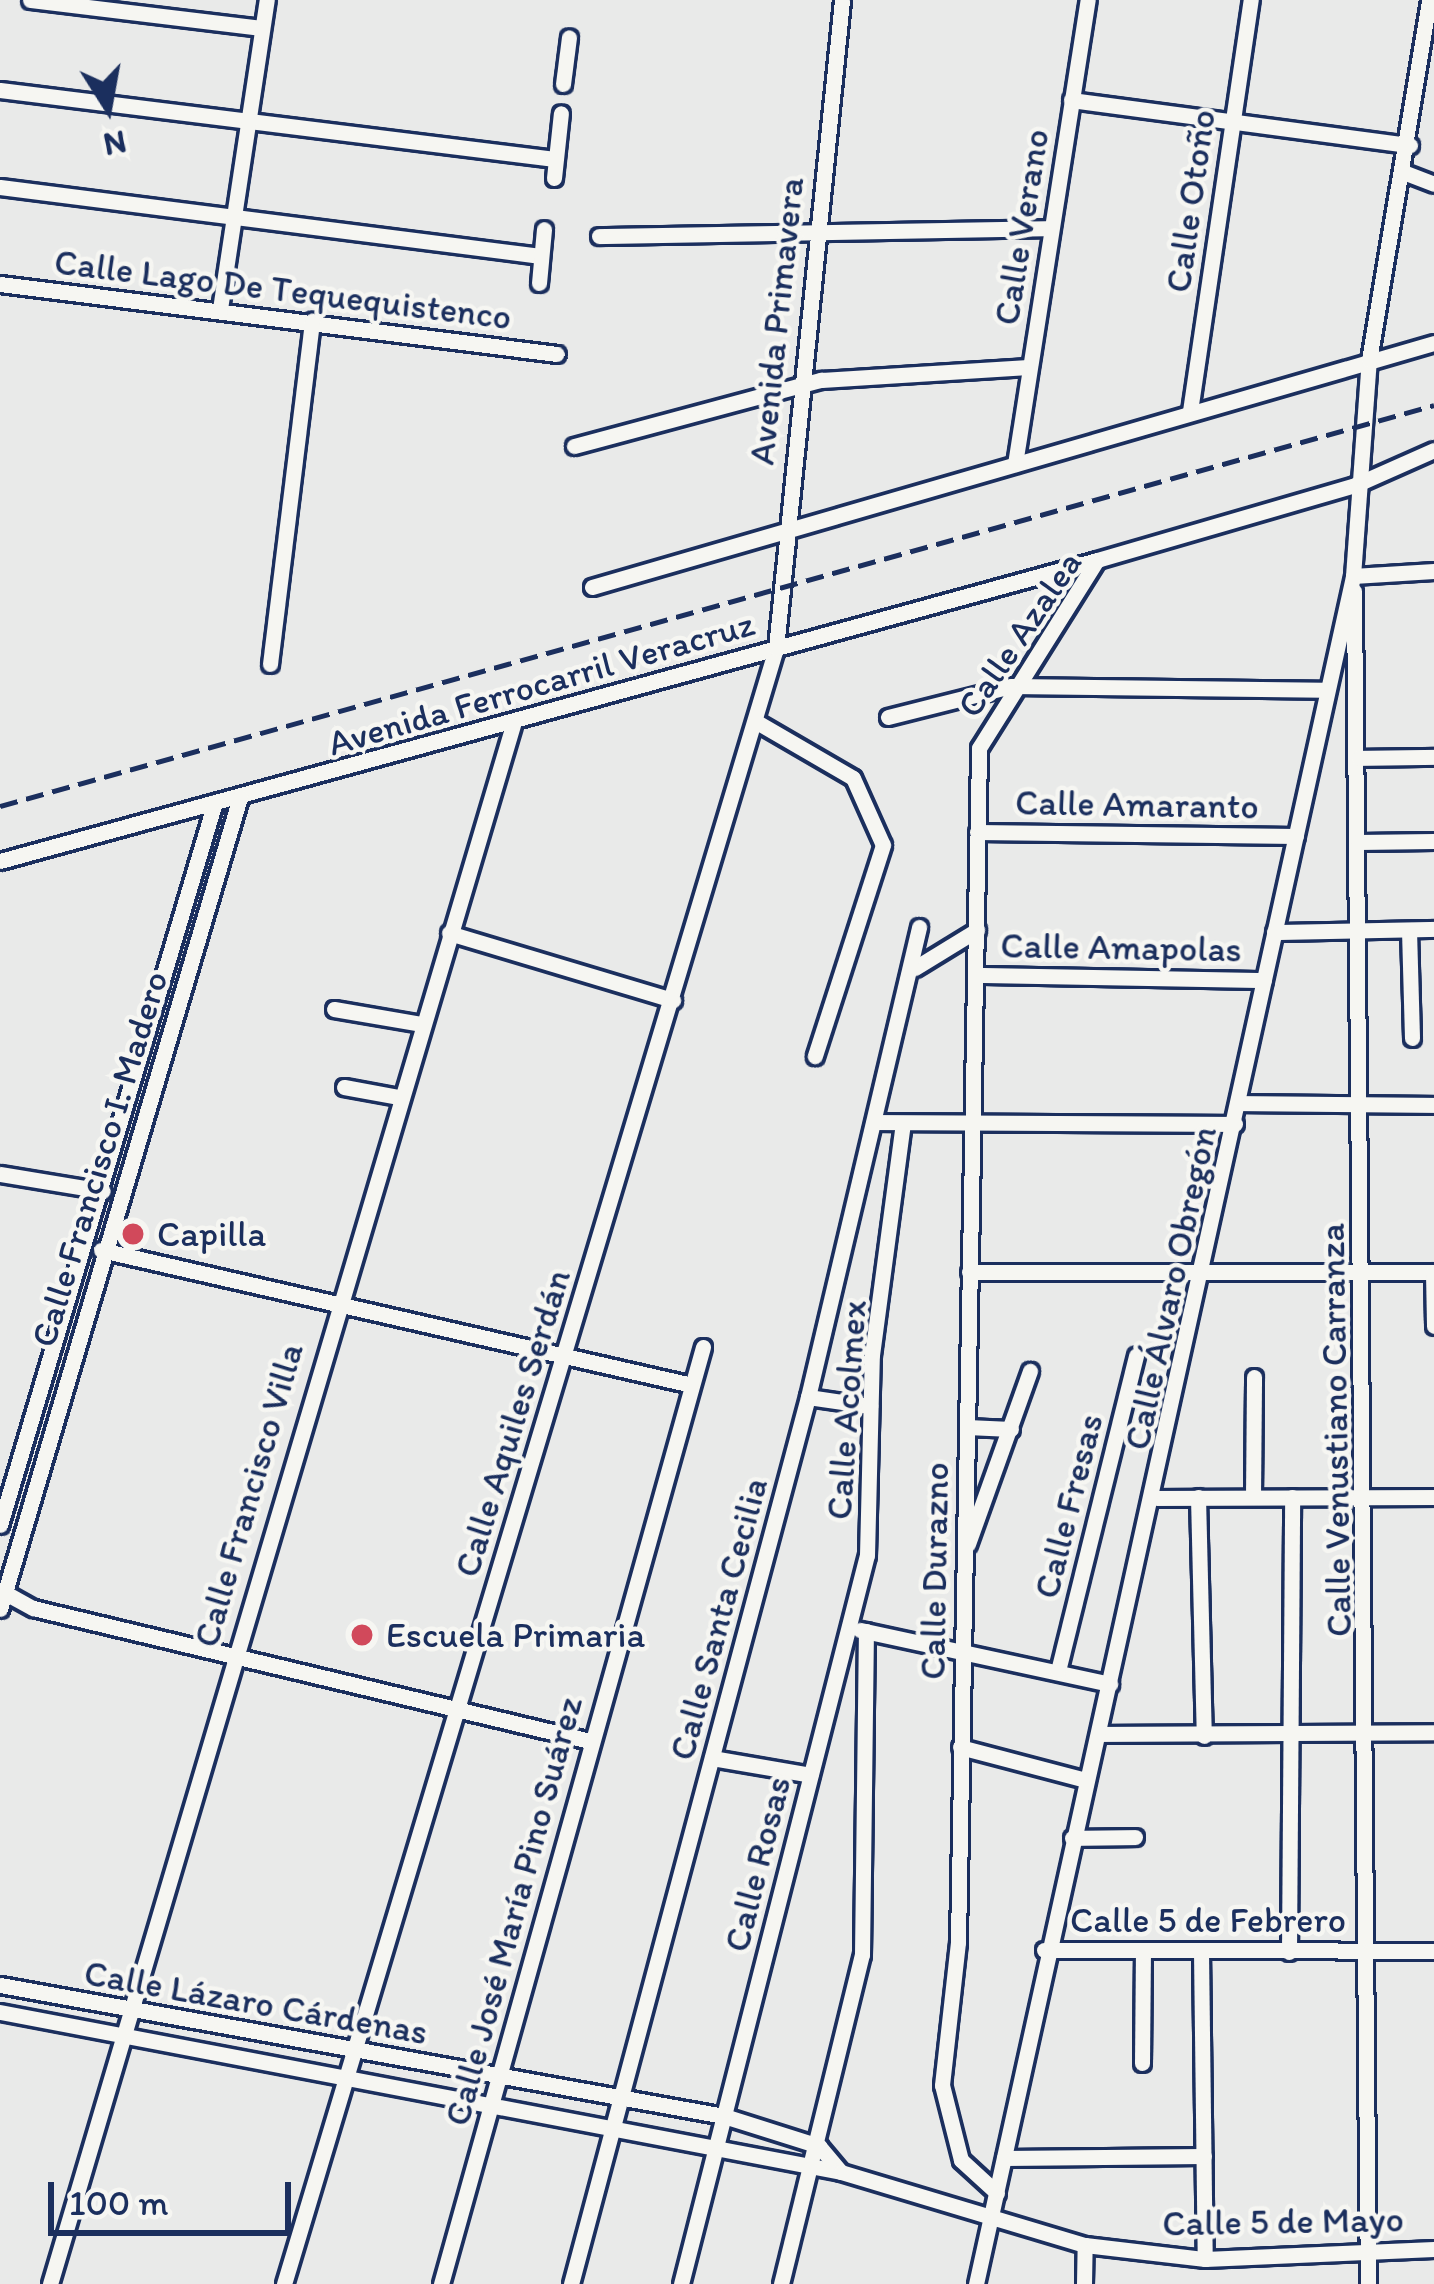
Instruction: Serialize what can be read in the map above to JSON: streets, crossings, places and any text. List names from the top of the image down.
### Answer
{
  "streets": {
    "street": [
      "Calle Otoño",
      "Calle Verano",
      "Calle Lago De Tequequistenco",
      "Avenida Primavera",
      "Calle Azalea",
      "Avenida Ferrocarril Veracruz",
      "Calle Amaranto",
      "Calle Amapolas",
      "Calle Francisco I. Madero",
      "Calle Álvaro Obregón",
      "Calle Acolmex",
      "Calle Aquiles Serdán",
      "Calle Venustiano Carranza",
      "Calle Francisco Villa",
      "Calle Fresas",
      "Calle Durazno",
      "Calle Santa Cecilia",
      "Calle Rosas",
      "Calle José María Pino Suárez",
      "Calle 5 de Febrero",
      "Calle Lázaro Cárdenas",
      "Calle 5 de Mayo"
    ]
  },
  "crossings": [
    ["Avenida Primavera", "Avenida Ferrocarril Veracruz"],
    ["Avenida Primavera", "Calle Aquiles Serdán"],
    ["Calle Azalea", "Avenida Ferrocarril Veracruz"],
    ["Calle Azalea", "Calle Amaranto"],
    ["Calle Azalea", "Calle Álvaro Obregón"],
    ["Calle Azalea", "Calle Durazno"],
    ["Avenida Ferrocarril Veracruz", "Calle Francisco I. Madero"],
    ["Avenida Ferrocarril Veracruz", "Calle Aquiles Serdán"],
    ["Avenida Ferrocarril Veracruz", "Calle Francisco Villa"],
    ["Calle Amaranto", "Calle Álvaro Obregón"],
    ["Calle Amapolas", "Calle Álvaro Obregón"],
    ["Calle Amapolas", "Calle Durazno"],
    ["Calle Álvaro Obregón", "Calle Venustiano Carranza"],
    ["Calle Álvaro Obregón", "Calle Durazno"],
    ["Calle Álvaro Obregón", "Calle 5 de Febrero"],
    ["Calle Álvaro Obregón", "Calle Lázaro Cárdenas"],
    ["Calle Álvaro Obregón", "Calle 5 de Mayo"],
    ["Calle Acolmex", "Calle Rosas"],
    ["Calle Aquiles Serdán", "Calle Lázaro Cárdenas"],
    ["Calle Venustiano Carranza", "Calle 5 de Febrero"],
    ["Calle Venustiano Carranza", "Calle 5 de Mayo"],
    ["Calle Francisco Villa", "Calle Lázaro Cárdenas"],
    ["Calle Santa Cecilia", "Calle Lázaro Cárdenas"],
    ["Calle Rosas", "Calle Lázaro Cárdenas"],
    ["Calle José María Pino Suárez", "Calle Lázaro Cárdenas"],
    ["Calle Lázaro Cárdenas", "Calle 5 de Mayo"]
  ],
  "places": ["Capilla", "Escuela Primaria"],
  "scale_bar": "100 m",
  "north": "bottom"
}
